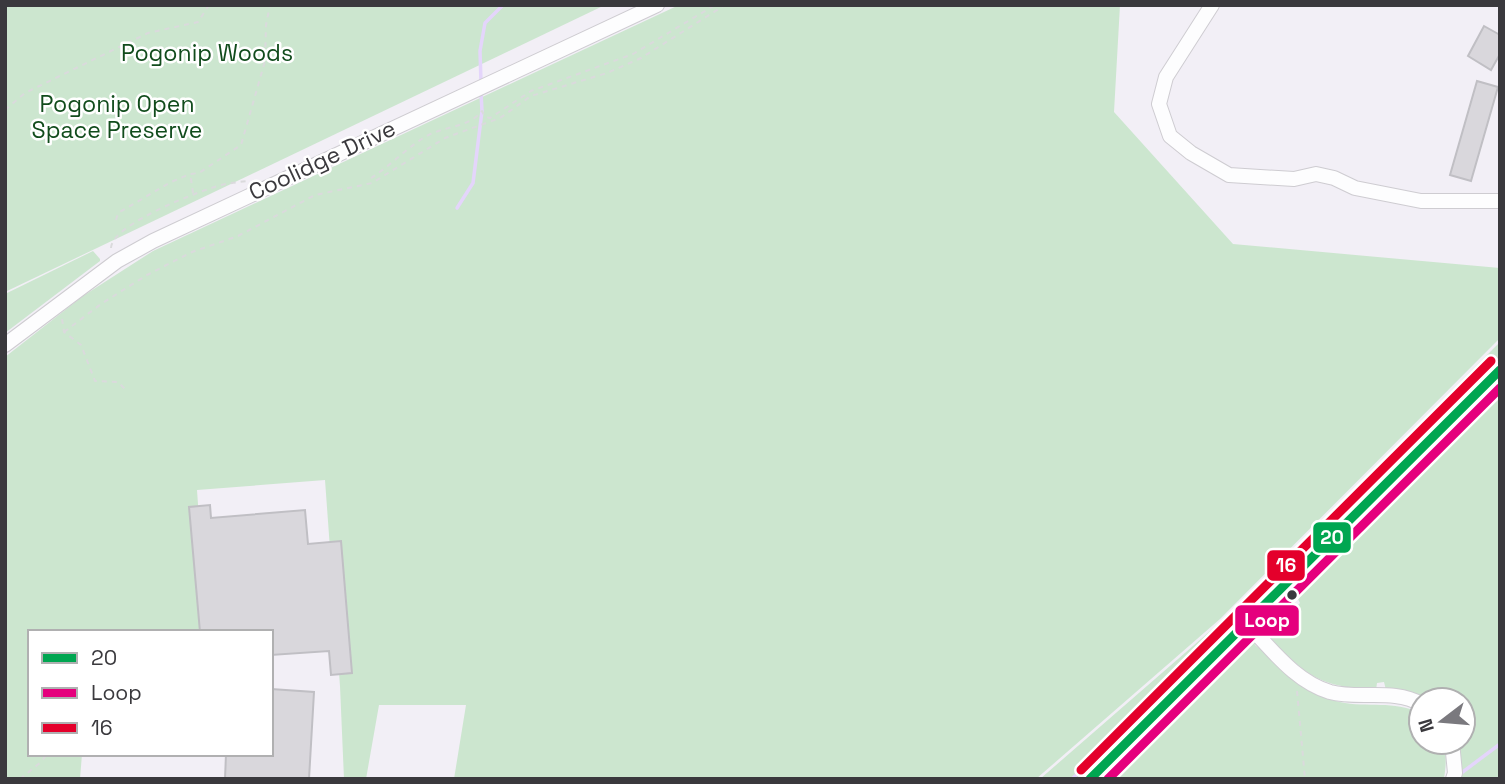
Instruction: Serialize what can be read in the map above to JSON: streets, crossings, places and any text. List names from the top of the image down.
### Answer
{
  "streets": {
    "street": ["Coolidge Drive"]
  },
  "parks": ["Pogonip Woods", "Pogonip Open Space Preserve"],
  "lines": ["transit line 16", "transit line 20", "transit line Loop"],
  "legend": ["20", "Loop", "16"],
  "north": "left"
}
